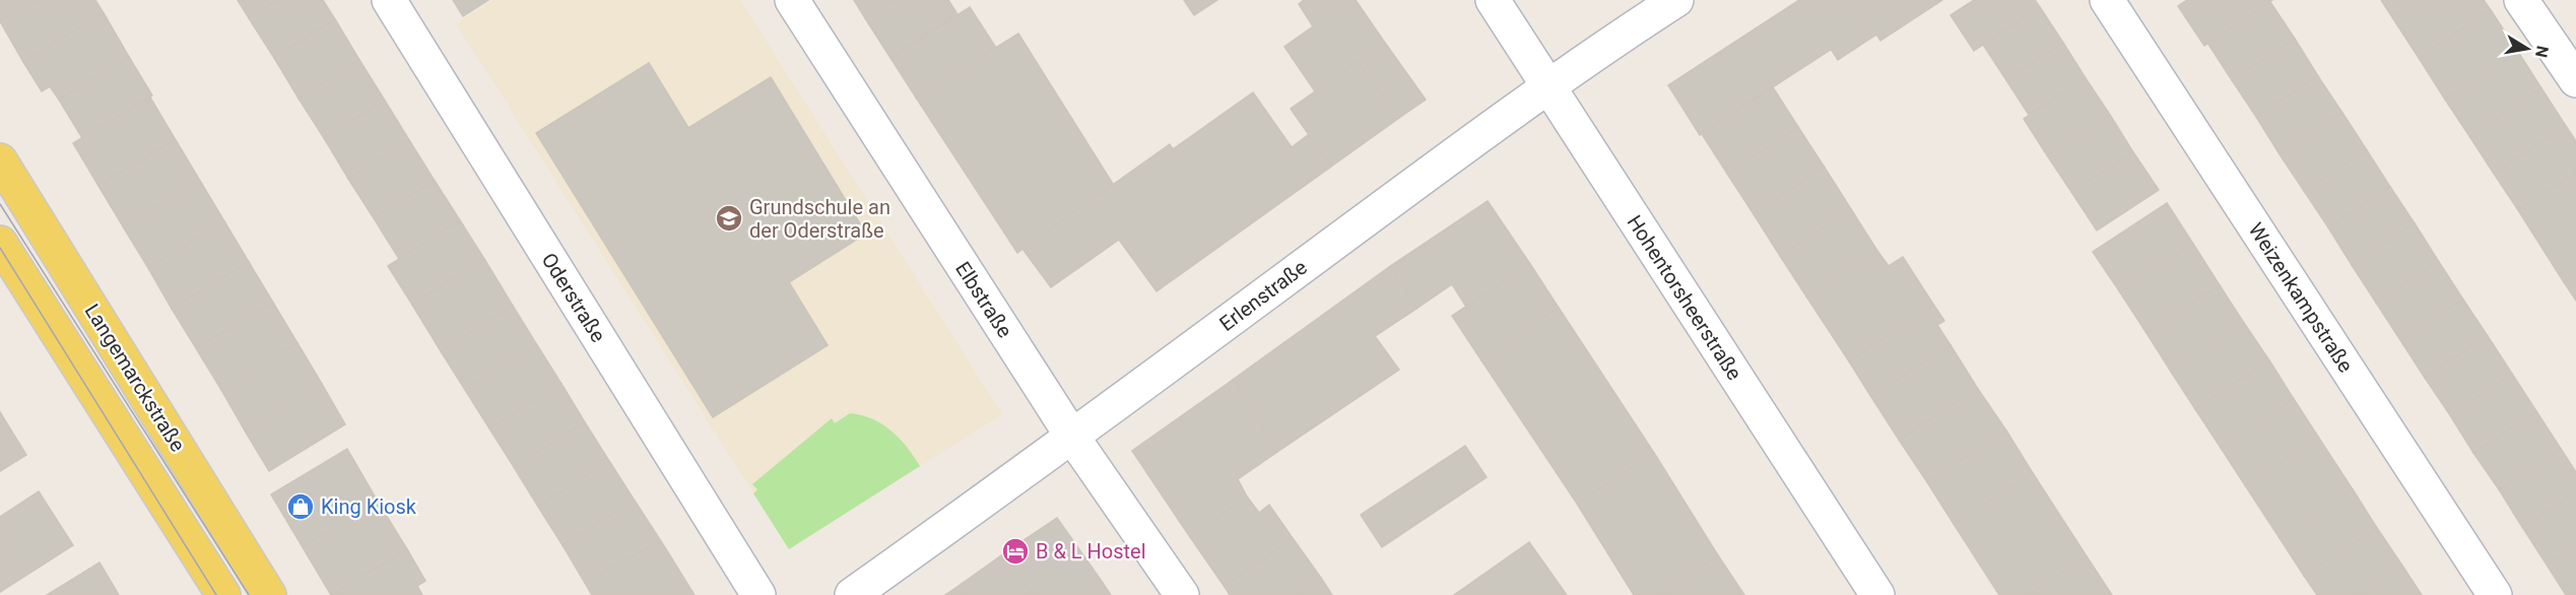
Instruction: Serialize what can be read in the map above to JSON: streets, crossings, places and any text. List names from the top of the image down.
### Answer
{
  "streets": {
    "main road": ["Langemarckstraße"],
    "street": [
      "Erlenstraße",
      "Oderstraße",
      "Hohentorsheerstraße",
      "Weizenkampstraße",
      "Elbstraße"
    ]
  },
  "crossings": [
    ["Erlenstraße", "Hohentorsheerstraße"],
    ["Erlenstraße", "Elbstraße"]
  ],
  "places": {
    "school or university": ["Grundschule an der Oderstraße"],
    "shop": ["King Kiosk"],
    "hotel": ["B & L Hostel"]
  },
  "north": "right"
}
